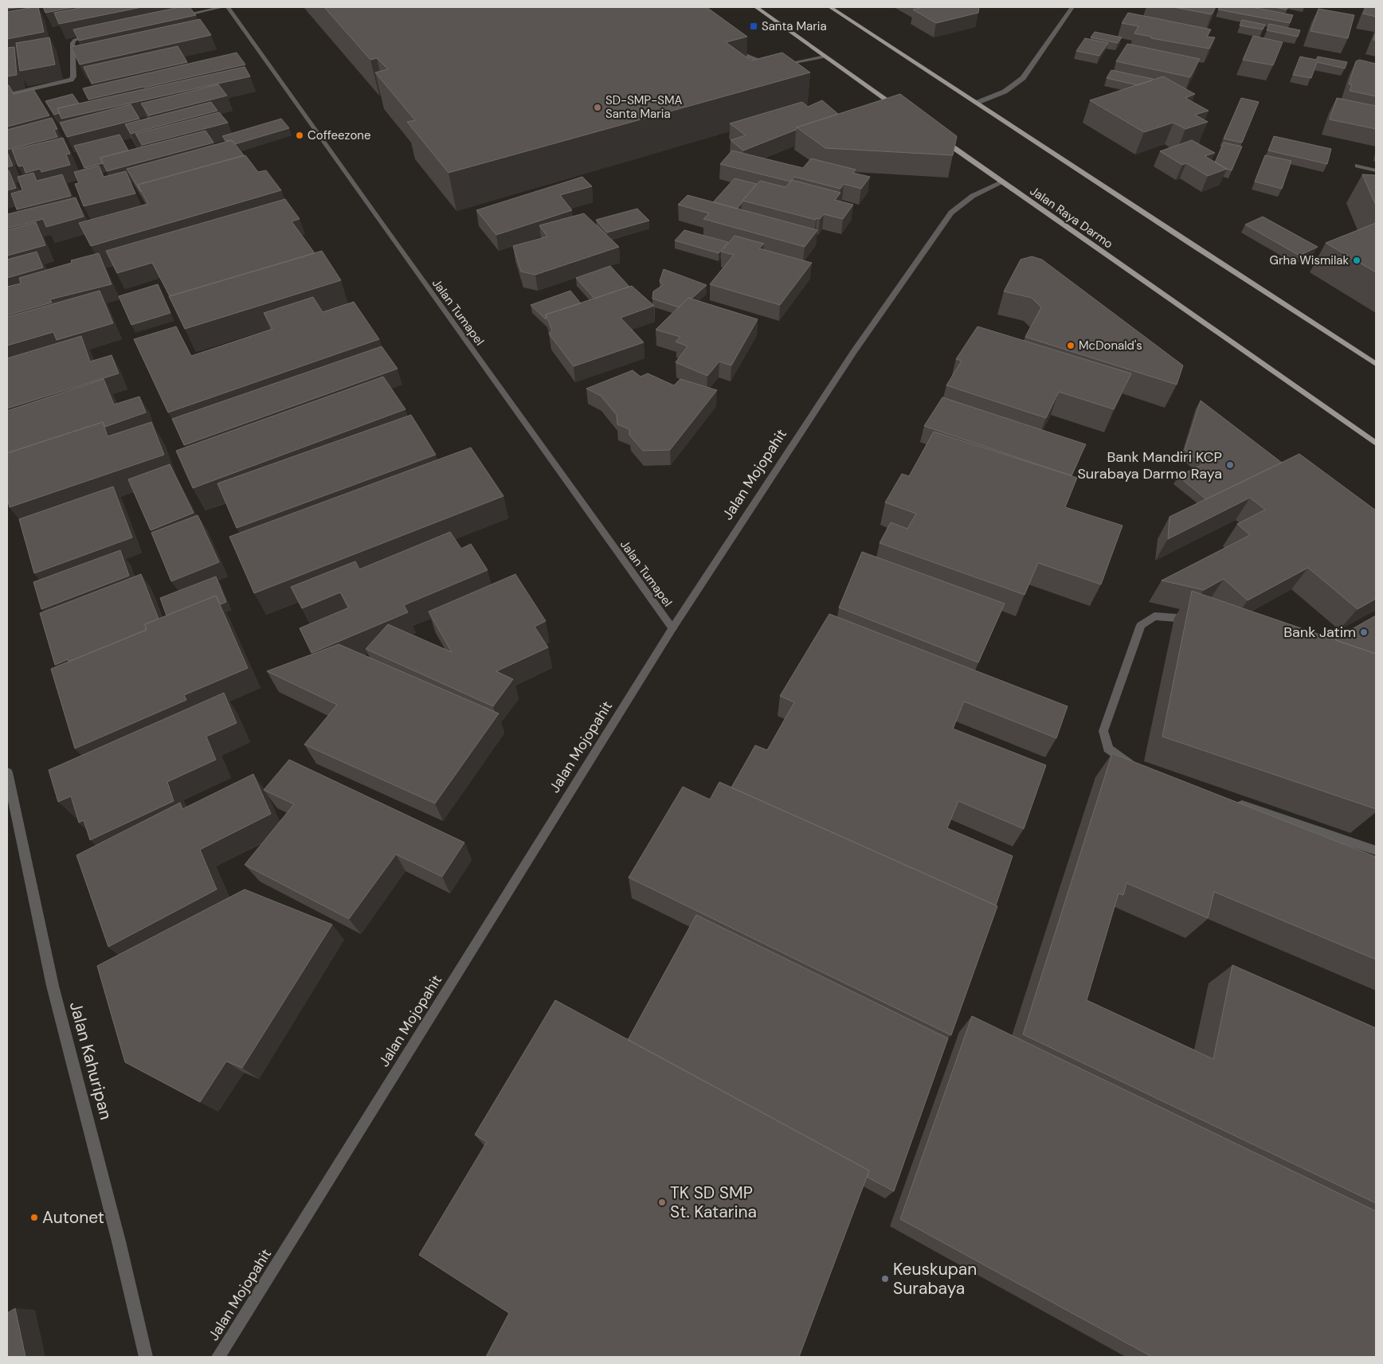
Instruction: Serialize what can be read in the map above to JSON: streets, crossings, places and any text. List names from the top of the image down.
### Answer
{
  "streets": {
    "main road": ["Jalan Raya Darmo"],
    "street": ["Jalan Tumapel", "Jalan Mojopahit", "Jalan Kahuripan"]
  },
  "crossings": [
    ["Jalan Raya Darmo", "Jalan Mojopahit"],
    ["Jalan Tumapel", "Jalan Mojopahit"]
  ],
  "places": {
    "transit": ["Santa Maria"],
    "other": [
      "SD-SMP-SMA Santa Maria",
      "Coffeezone",
      "Grha Wismilak",
      "McDonald's",
      "Bank Mandiri KCP Surabaya Darmo Raya",
      "Bank Jatim",
      "TK SD SMP St. Katarina",
      "Autonet",
      "Keuskupan Surabaya"
    ]
  }
}
